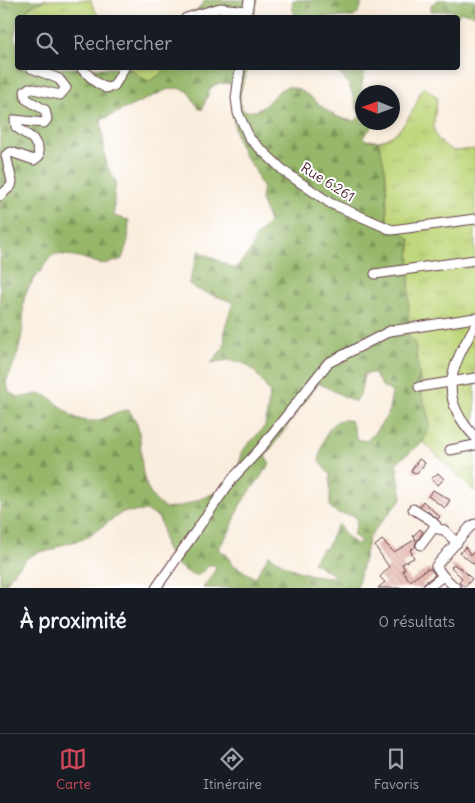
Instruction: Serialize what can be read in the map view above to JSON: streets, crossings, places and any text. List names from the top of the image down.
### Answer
{
  "streets": {
    "street": ["Rue 6.261"]
  },
  "north": "left",
  "page": {
    "search": "Rechercher",
    "heading": ["À proximité", "0 résultats"],
    "nav": ["Carte", "Itinéraire", "Favoris"]
  }
}
